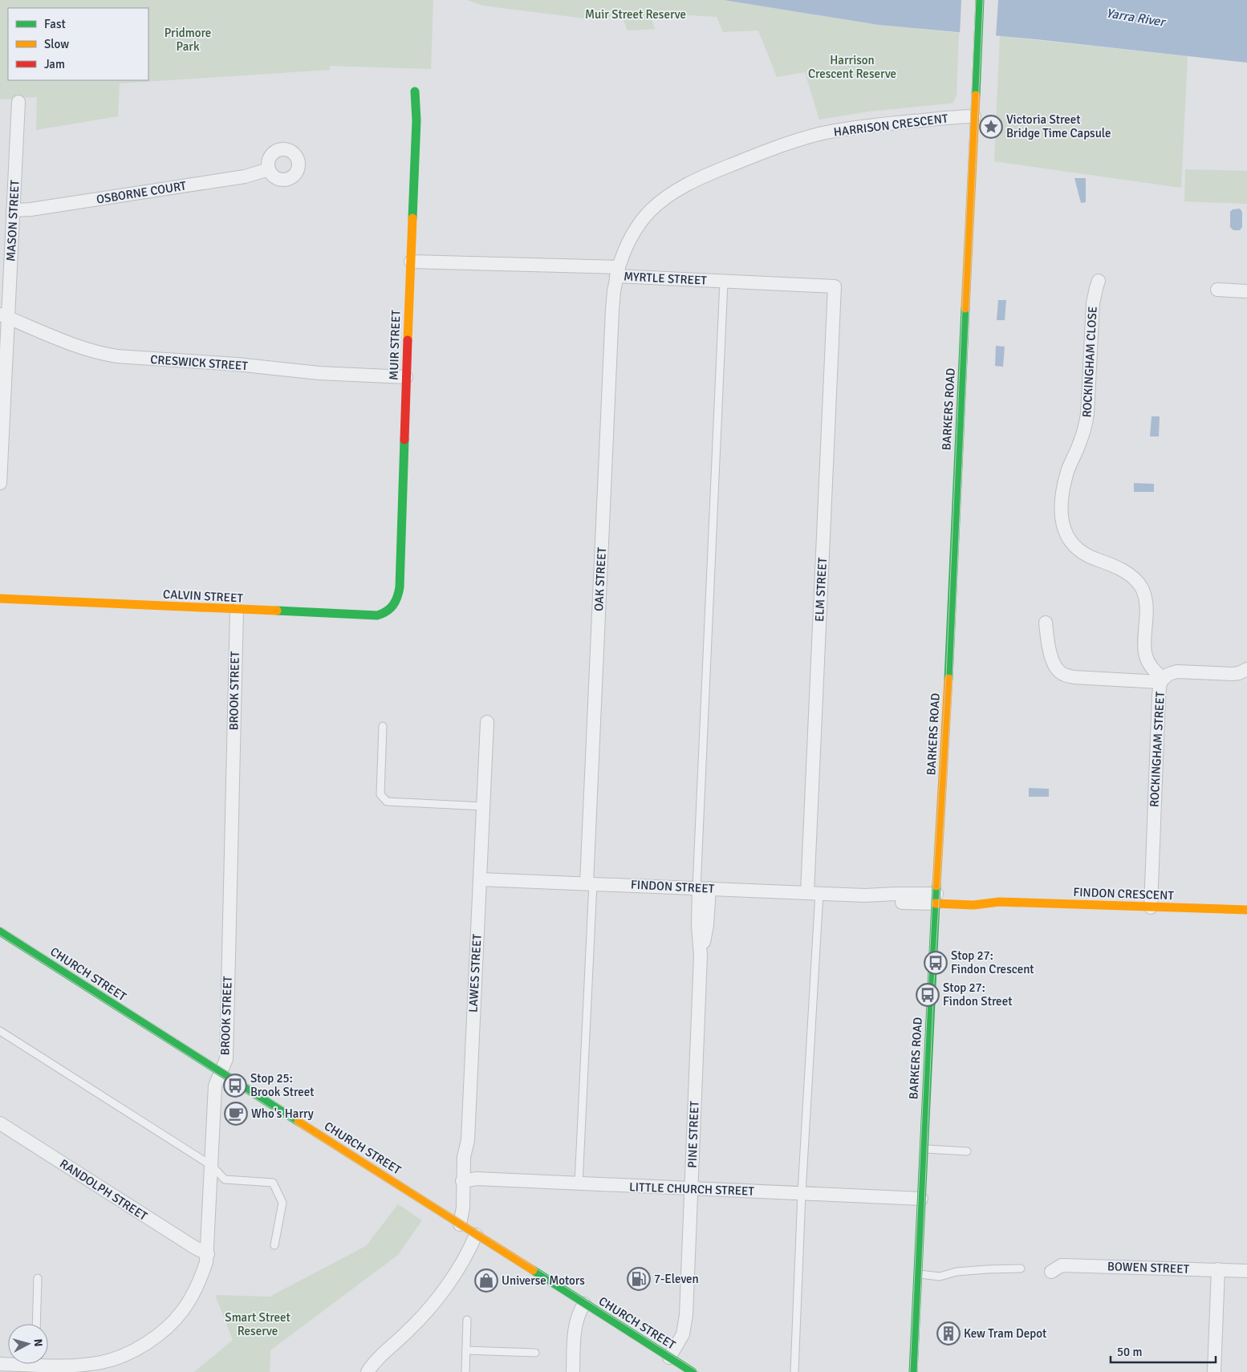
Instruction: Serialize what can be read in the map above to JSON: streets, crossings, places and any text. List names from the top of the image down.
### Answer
{
  "streets": {
    "main road": [
      "MUIR STREET",
      "BARKERS ROAD",
      "CALVIN STREET",
      "FINDON CRESCENT",
      "CHURCH STREET"
    ],
    "street": [
      "HARRISON CRESCENT",
      "OSBORNE COURT",
      "MASON STREET",
      "MYRTLE STREET",
      "ROCKINGHAM CLOSE",
      "CRESWICK STREET",
      "OAK STREET",
      "ELM STREET",
      "BROOK STREET",
      "ROCKINGHAM STREET",
      "FINDON STREET",
      "LAWES STREET",
      "PINE STREET",
      "LITTLE CHURCH STREET",
      "RANDOLPH STREET",
      "BOWEN STREET"
    ]
  },
  "crossings": [
    ["HARRISON CRESCENT", "MYRTLE STREET"],
    ["HARRISON CRESCENT", "BARKERS ROAD"],
    ["HARRISON CRESCENT", "OAK STREET"],
    ["OSBORNE COURT", "MASON STREET"],
    ["MASON STREET", "CRESWICK STREET"],
    ["MYRTLE STREET", "MUIR STREET"],
    ["MYRTLE STREET", "OAK STREET"],
    ["MYRTLE STREET", "ELM STREET"],
    ["MUIR STREET", "CRESWICK STREET"],
    ["MUIR STREET", "CALVIN STREET"],
    ["ROCKINGHAM CLOSE", "ROCKINGHAM STREET"],
    ["BARKERS ROAD", "FINDON STREET"],
    ["BARKERS ROAD", "FINDON CRESCENT"],
    ["BARKERS ROAD", "LITTLE CHURCH STREET"],
    ["OAK STREET", "FINDON STREET"],
    ["ELM STREET", "FINDON STREET"],
    ["CALVIN STREET", "BROOK STREET"],
    ["BROOK STREET", "CHURCH STREET"],
    ["BROOK STREET", "RANDOLPH STREET"],
    ["ROCKINGHAM STREET", "FINDON CRESCENT"],
    ["FINDON STREET", "FINDON CRESCENT"],
    ["FINDON STREET", "LAWES STREET"],
    ["FINDON STREET", "PINE STREET"],
    ["LAWES STREET", "CHURCH STREET"],
    ["LAWES STREET", "LITTLE CHURCH STREET"],
    ["CHURCH STREET", "PINE STREET"],
    ["PINE STREET", "LITTLE CHURCH STREET"]
  ],
  "water": ["Yarra River"],
  "parks": [
    "Muir Street Reserve",
    "Pridmore Park",
    "Harrison Crescent Reserve",
    "Smart Street Reserve"
  ],
  "places": {
    "place": ["Victoria Street Bridge Time Capsule"],
    "bus stop": ["Stop 27: Findon Crescent", "Stop 27: Findon Street", "Stop 25: Brook Street"],
    "cafe": ["Who's Harry"],
    "fuel station": ["7-Eleven"],
    "shop": ["Universe Motors"],
    "building": ["Kew Tram Depot"]
  },
  "legend": ["Fast", "Slow", "Jam"],
  "scale_bar": "50 m",
  "north": "right"
}
